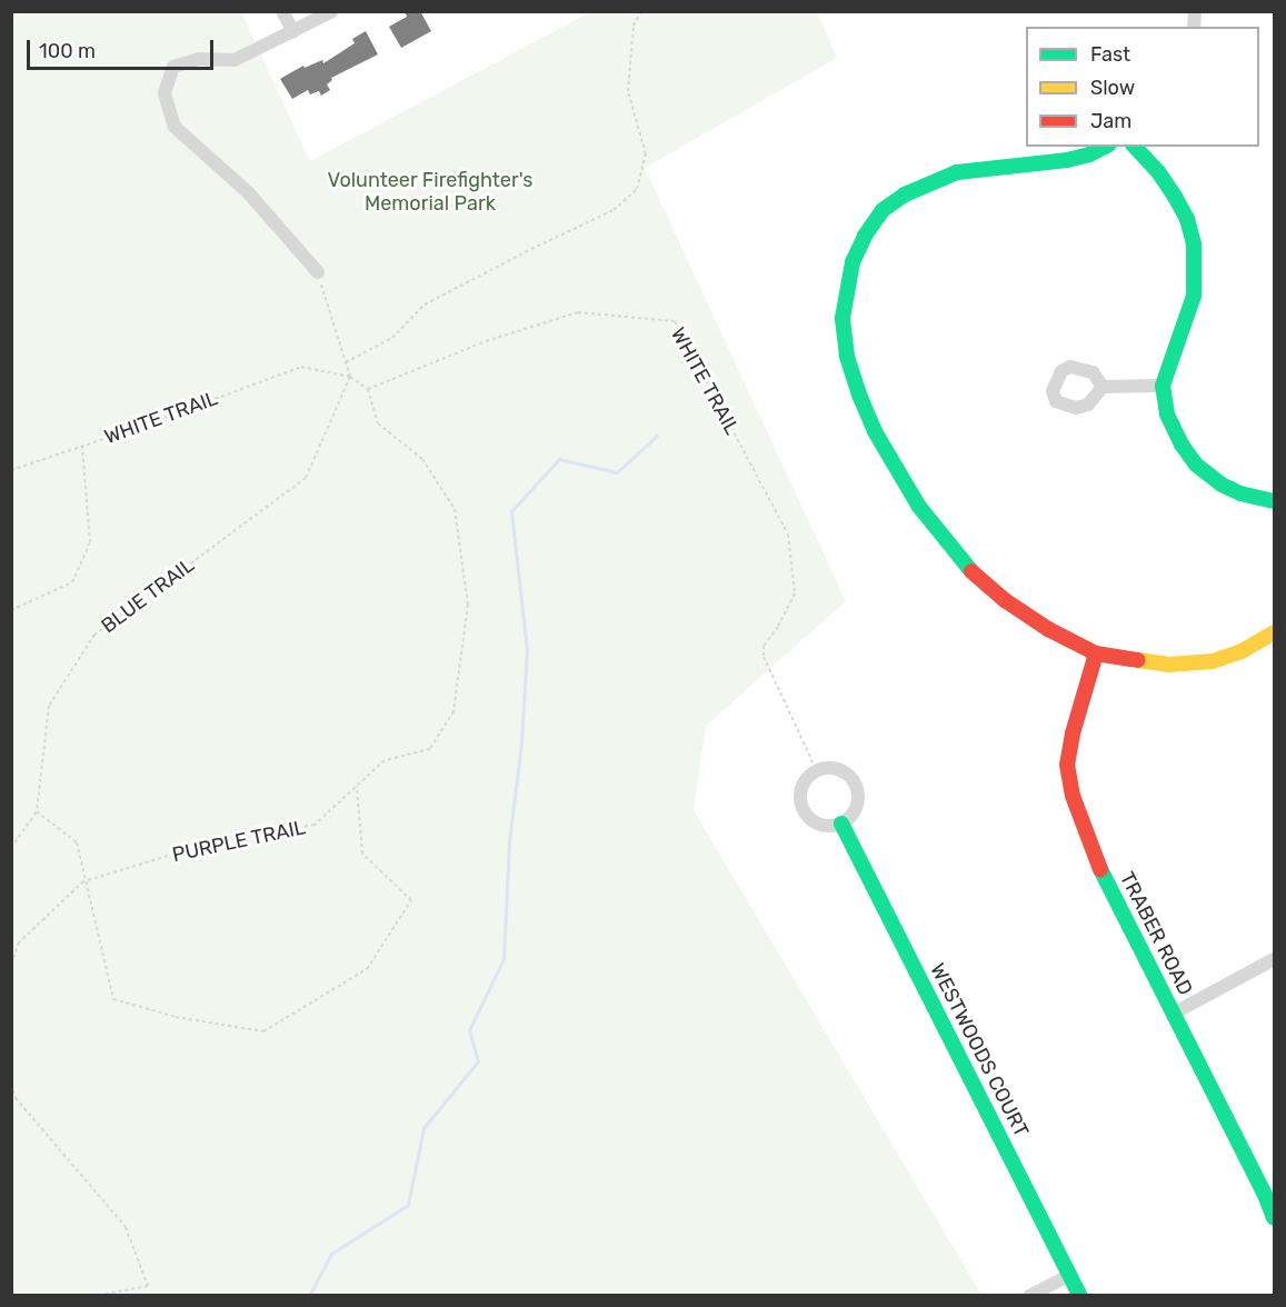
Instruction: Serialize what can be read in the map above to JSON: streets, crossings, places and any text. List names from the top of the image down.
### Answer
{
  "streets": {
    "street": ["TRABER ROAD", "WESTWOODS COURT"],
    "path": ["WHITE TRAIL", "BLUE TRAIL", "PURPLE TRAIL"]
  },
  "crossings": [
    ["WHITE TRAIL", "BLUE TRAIL"],
    ["WHITE TRAIL", "PURPLE TRAIL"],
    ["WHITE TRAIL", "WESTWOODS COURT"]
  ],
  "parks": ["Volunteer Firefighter's Memorial Park"],
  "legend": ["Fast", "Slow", "Jam"],
  "scale_bar": "100 m"
}
